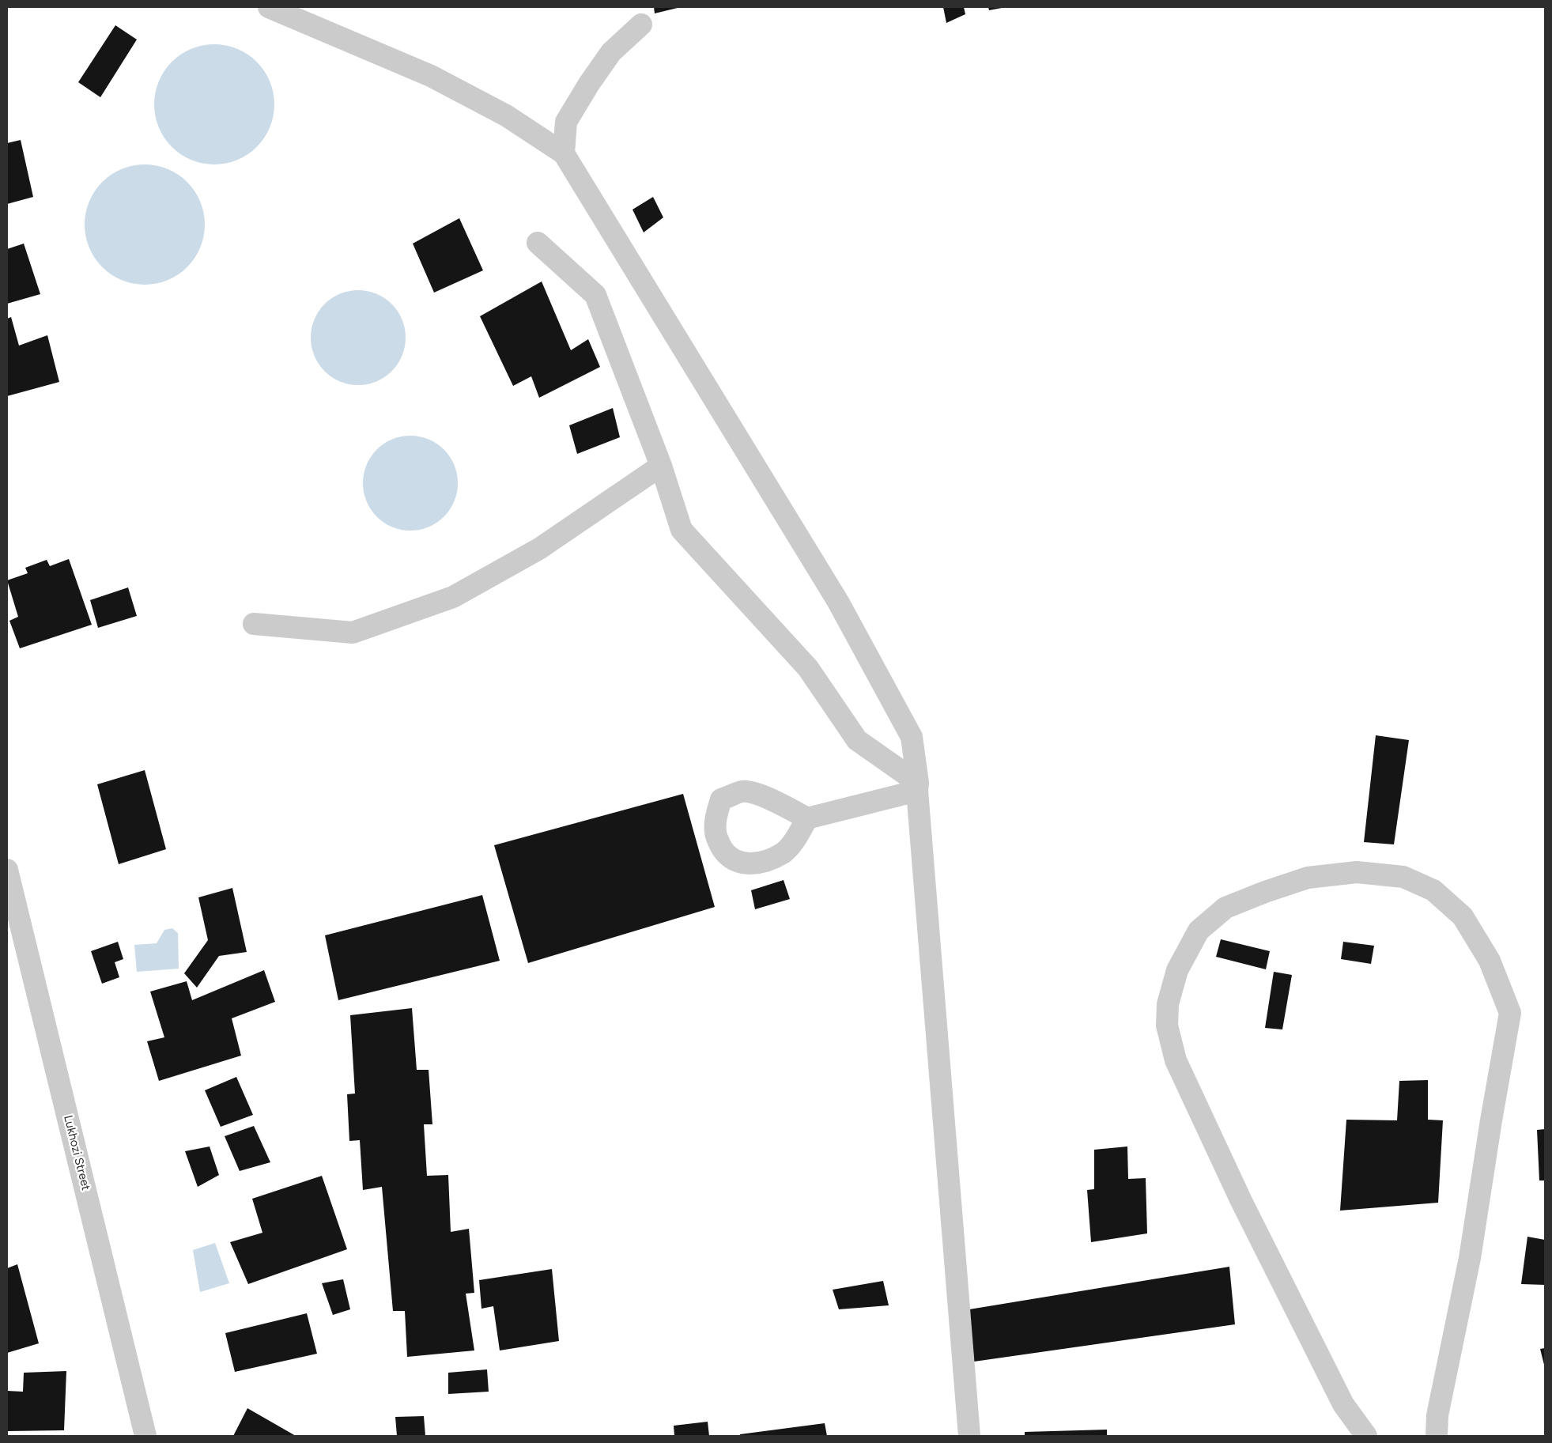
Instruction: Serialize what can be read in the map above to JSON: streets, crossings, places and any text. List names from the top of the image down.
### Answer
{
  "streets": {
    "street": ["Lukhozi Street"]
  }
}
